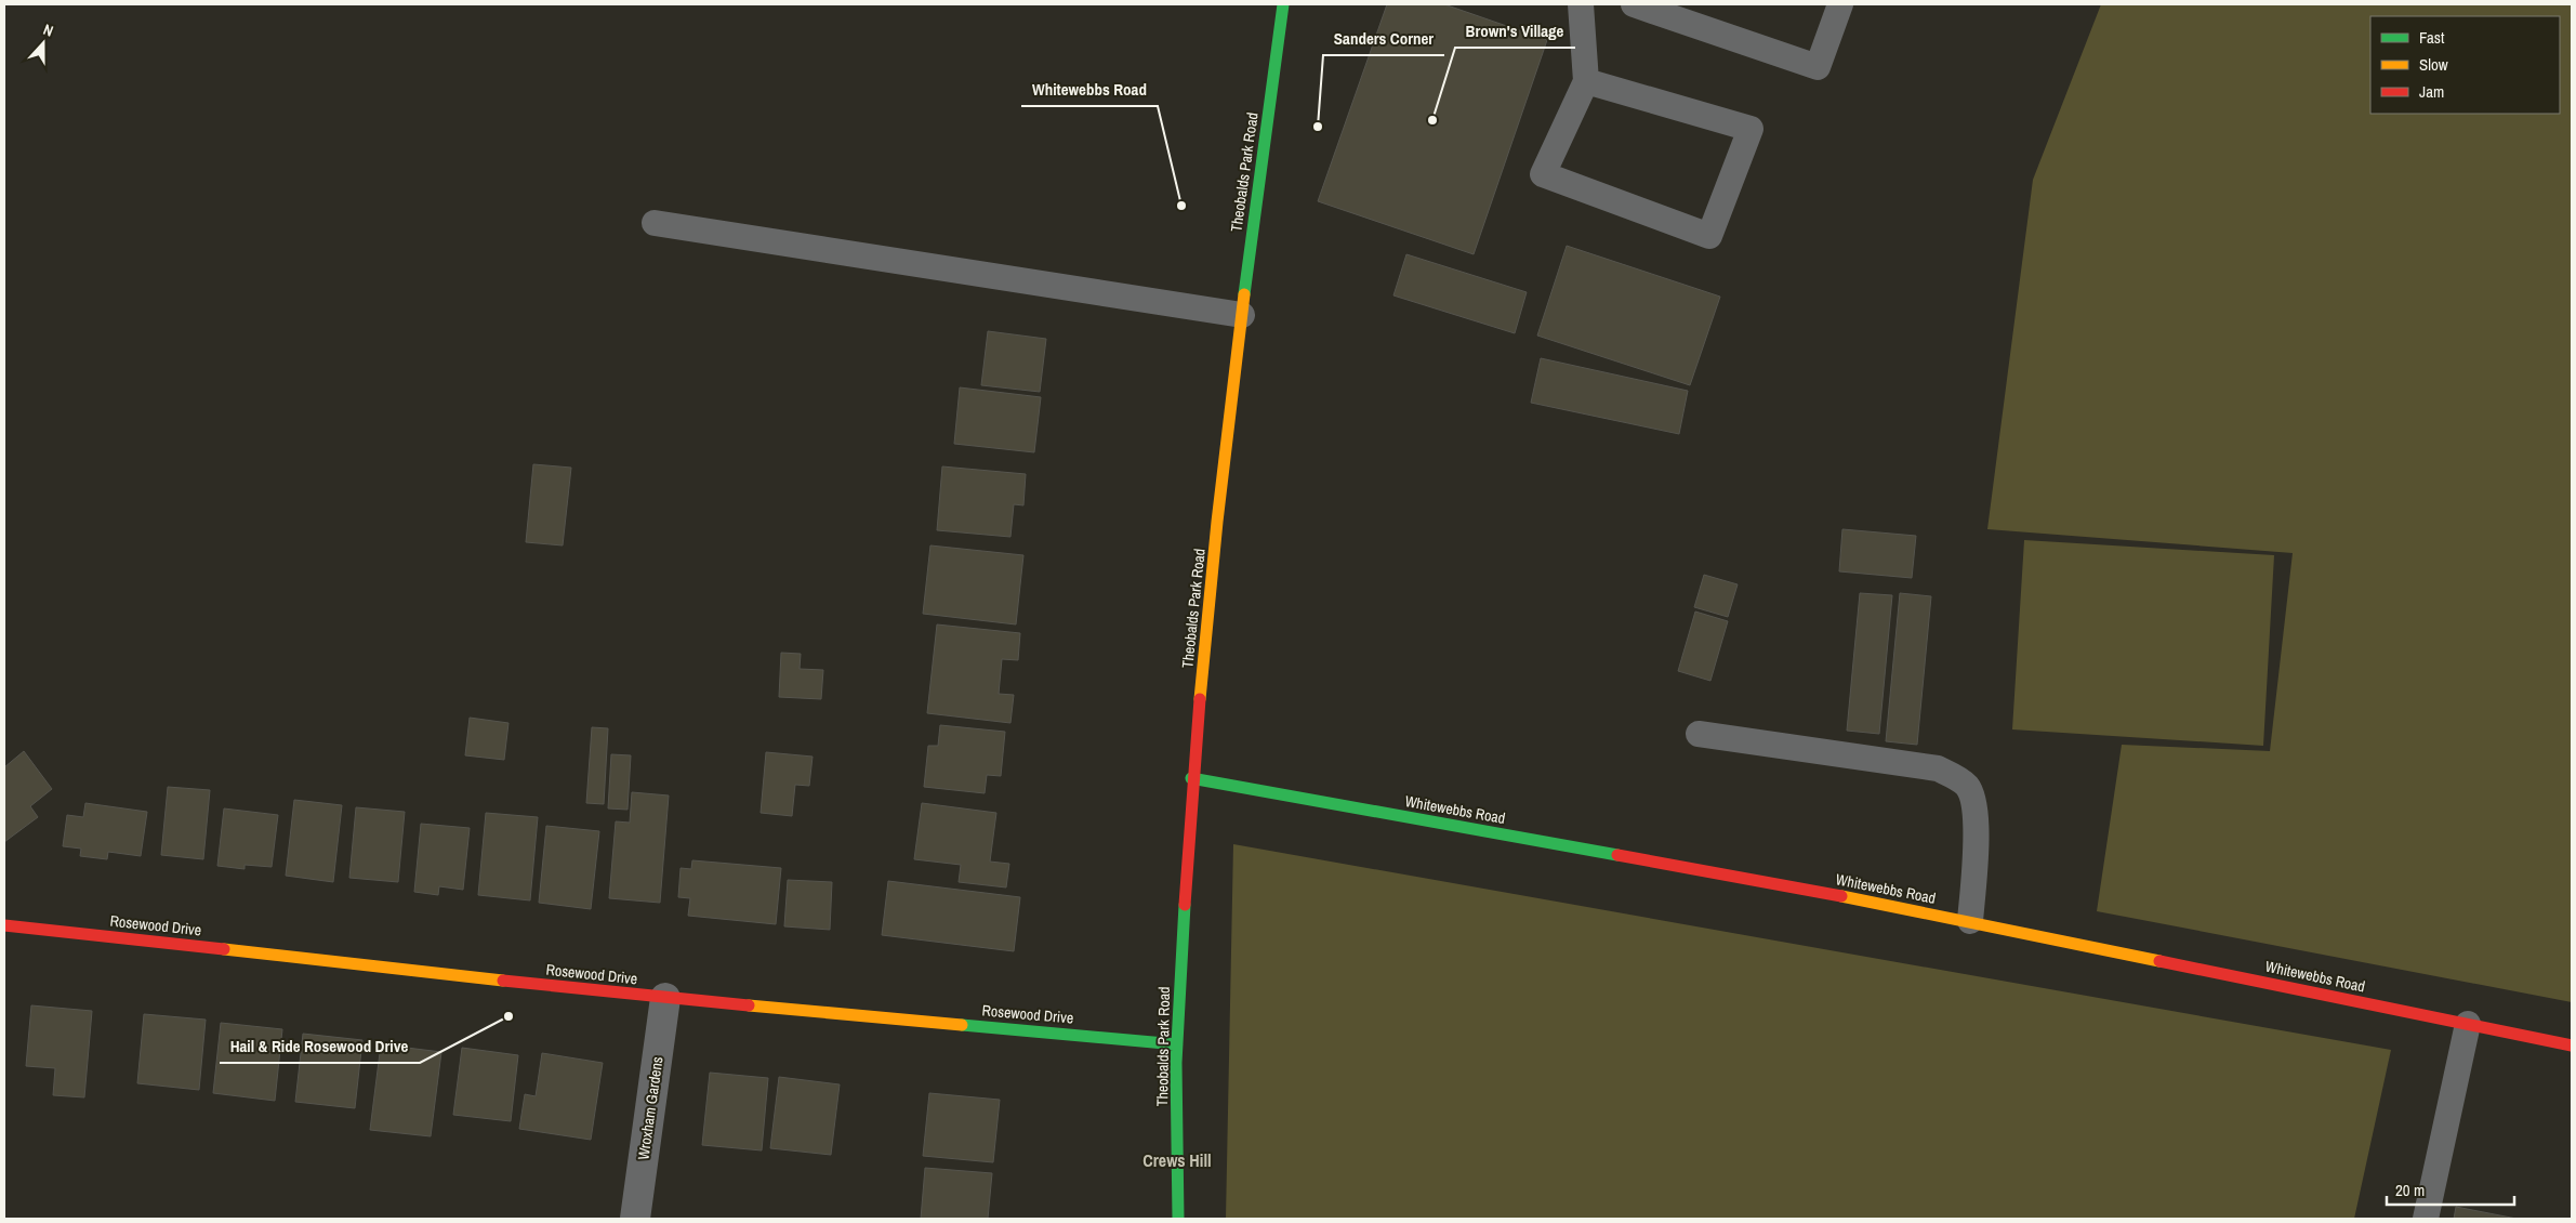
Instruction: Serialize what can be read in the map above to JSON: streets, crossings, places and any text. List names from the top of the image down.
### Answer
{
  "streets": {
    "street": [
      "Theobalds Park Road",
      "Whitewebbs Road",
      "Rosewood Drive",
      "Wroxham Gardens"
    ]
  },
  "crossings": [
    ["Theobalds Park Road", "Whitewebbs Road"],
    ["Theobalds Park Road", "Rosewood Drive"],
    ["Rosewood Drive", "Wroxham Gardens"]
  ],
  "districts": ["Crews Hill"],
  "places": [
    "Brown's Village",
    "Sanders Corner",
    "Whitewebbs Road",
    "Hail & Ride Rosewood Drive"
  ],
  "legend": ["Fast", "Slow", "Jam"],
  "scale_bar": "20 m",
  "north": "top"
}
